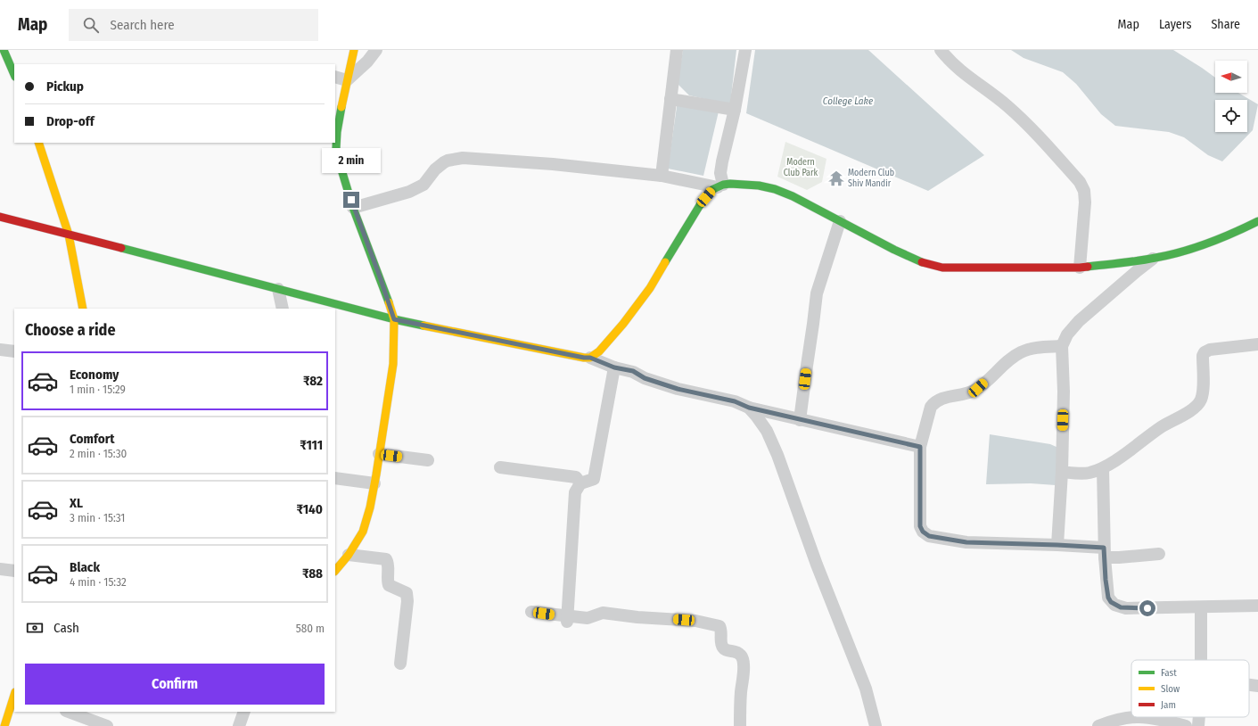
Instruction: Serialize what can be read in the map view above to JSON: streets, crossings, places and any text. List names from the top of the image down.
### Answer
{
  "water": ["College Lake"],
  "parks": ["Modern Club Park"],
  "places": {
    "temple": ["Modern Club Shiv Mandir"]
  },
  "legend": ["Fast", "Slow", "Jam"],
  "north": "left",
  "page": {
    "header": "Map",
    "search": "Search here",
    "nav": ["Map", "Layers", "Share"],
    "banner": ["Pickup", "Drop-off"],
    "bubble": "2 min",
    "heading": "Choose a ride",
    "list": [
      {
        "name": "Economy",
        "note": "1 min · 15:29",
        "value": "₹82"
      },
      {
        "name": "Comfort",
        "note": "2 min · 15:30",
        "value": "₹111"
      },
      {
        "name": "XL",
        "note": "3 min · 15:31",
        "value": "₹140"
      },
      {
        "name": "Black",
        "note": "4 min · 15:32",
        "value": "₹88"
      }
    ],
    "pay": ["Cash", "580 m"],
    "buttons": "Confirm"
  }
}
